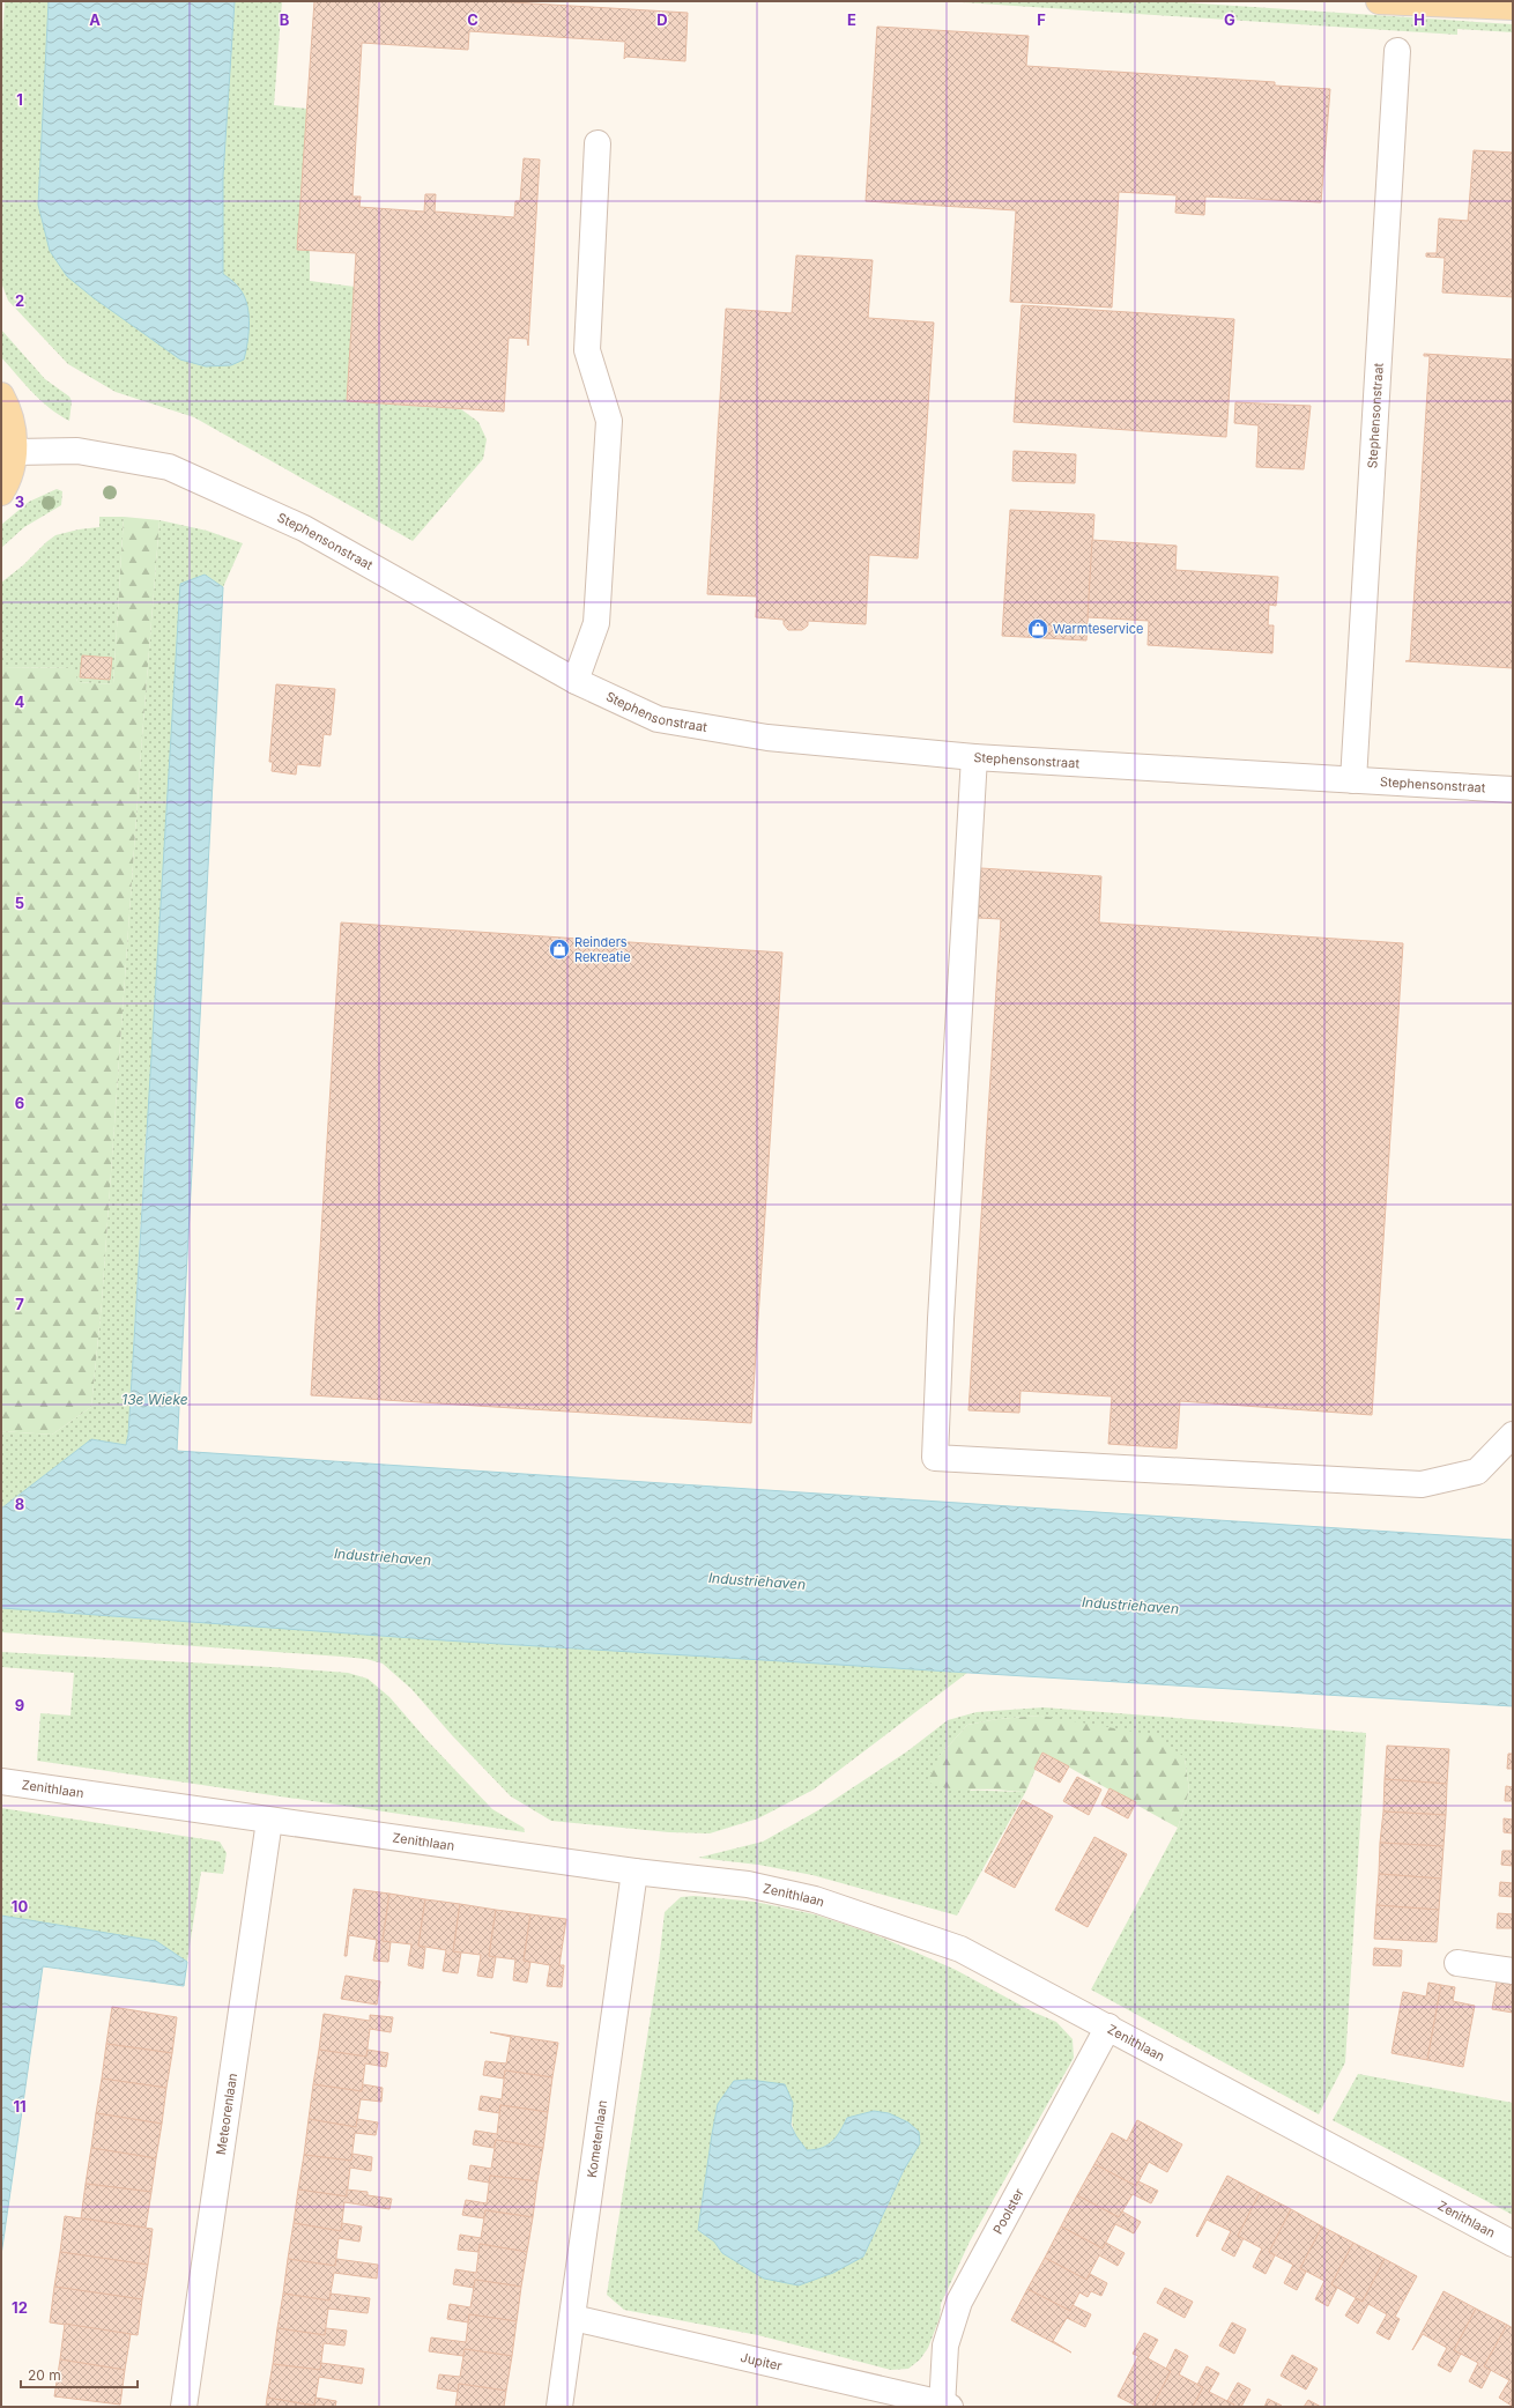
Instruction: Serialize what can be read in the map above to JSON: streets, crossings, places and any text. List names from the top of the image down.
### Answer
{
  "streets": {
    "street": [
      "Stephensonstraat",
      "Zenithlaan",
      "Meteorenlaan",
      "Kometenlaan",
      "Poolster",
      "Jupiter"
    ]
  },
  "crossings": [
    ["Zenithlaan", "Meteorenlaan"],
    ["Zenithlaan", "Kometenlaan"],
    ["Zenithlaan", "Poolster"],
    ["Kometenlaan", "Jupiter"],
    ["Poolster", "Jupiter"]
  ],
  "water": ["13e Wieke", "Industriehaven"],
  "places": {
    "shop": ["Warmteservice", "Reinders Rekreatie"]
  },
  "scale_bar": "20 m",
  "grid": {
    "columns": [
      "A",
      "B",
      "C",
      "D",
      "E",
      "F",
      "G",
      "H"
    ],
    "rows": [
      "1",
      "2",
      "3",
      "4",
      "5",
      "6",
      "7",
      "8",
      "9",
      "10",
      "11",
      "12"
    ]
  }
}
